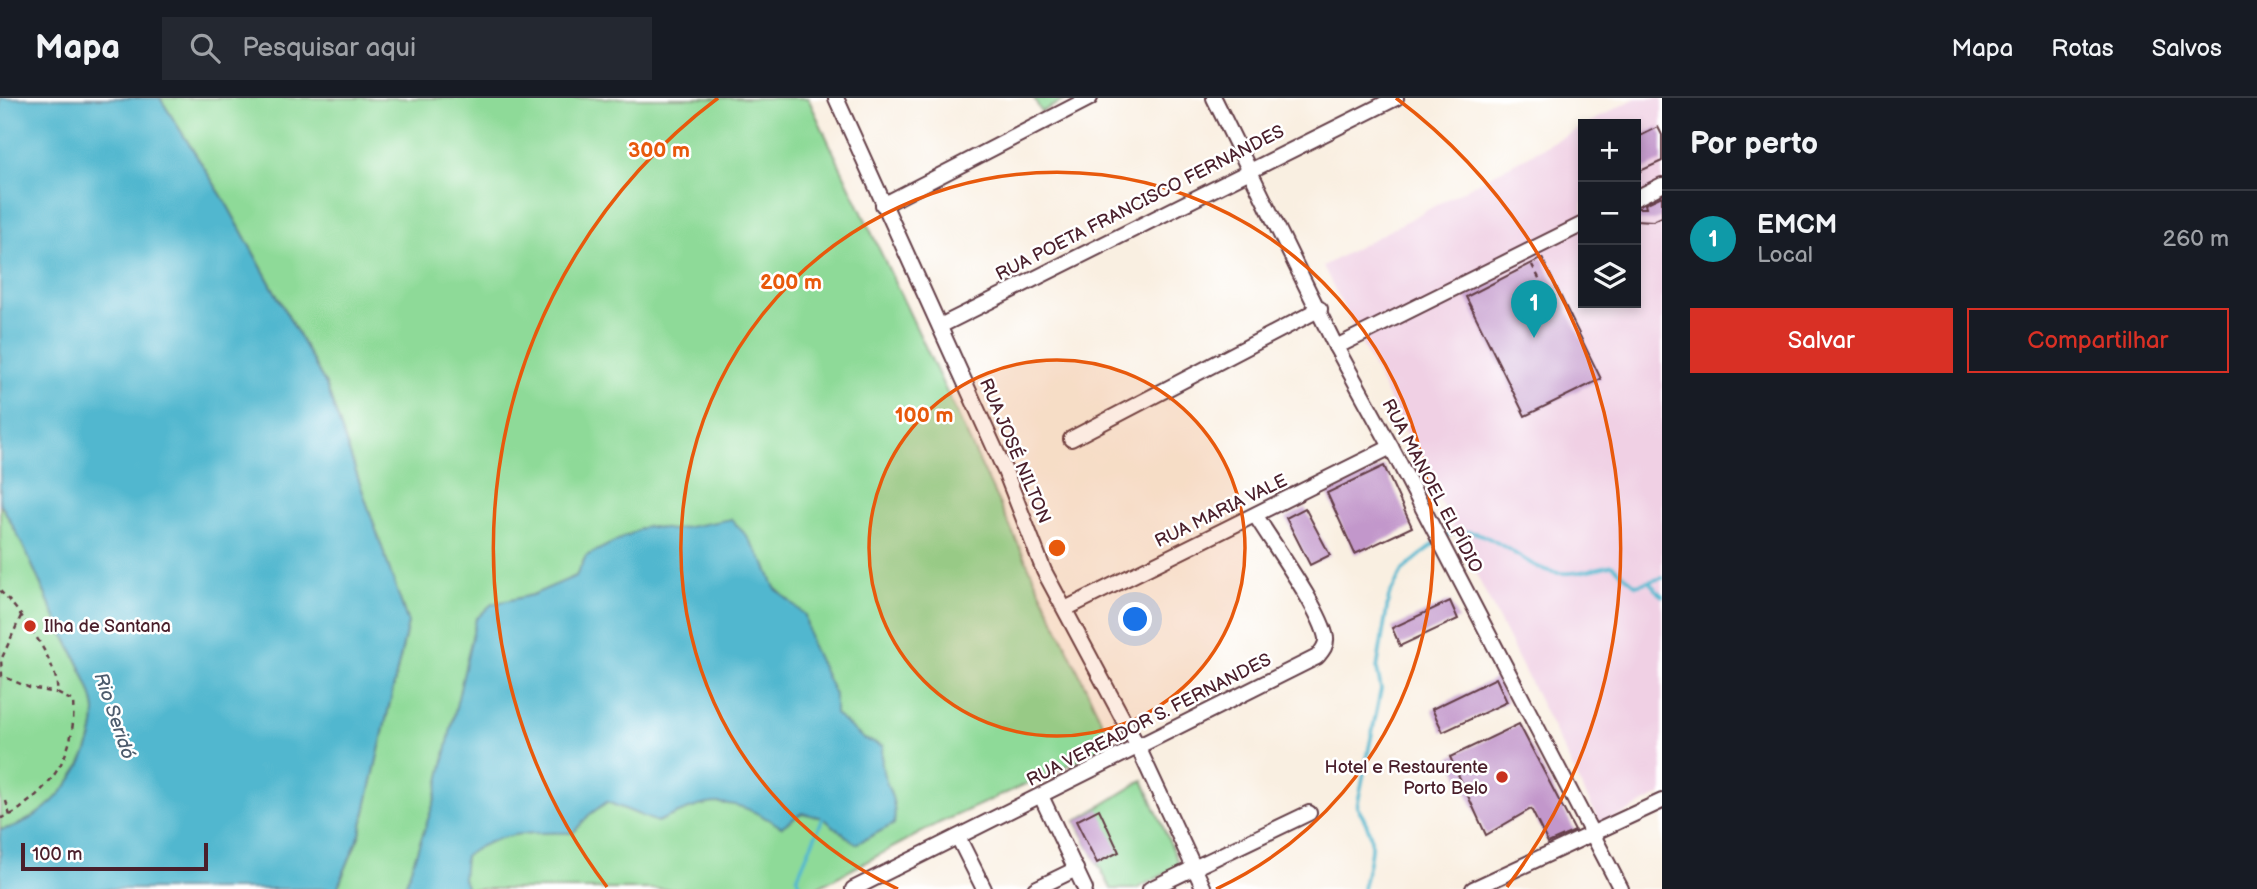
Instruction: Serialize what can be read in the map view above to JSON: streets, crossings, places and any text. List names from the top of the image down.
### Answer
{
  "streets": {
    "street": [
      "RUA POETA FRANCISCO FERNANDES",
      "RUA JOSÉ NILTON",
      "RUA MANOEL ELPÍDIO",
      "RUA MARIA VALE",
      "RUA VEREADOR S. FERNANDES"
    ]
  },
  "crossings": [
    ["RUA POETA FRANCISCO FERNANDES", "RUA JOSÉ NILTON"],
    ["RUA POETA FRANCISCO FERNANDES", "RUA MANOEL ELPÍDIO"],
    ["RUA JOSÉ NILTON", "RUA MARIA VALE"],
    ["RUA JOSÉ NILTON", "RUA VEREADOR S. FERNANDES"],
    ["RUA MANOEL ELPÍDIO", "RUA MARIA VALE"],
    ["RUA MARIA VALE", "RUA VEREADOR S. FERNANDES"]
  ],
  "water": ["Rio Seridó"],
  "places": ["Ilha de Santana", "Hotel e Restaurente Porto Belo"],
  "scale_bar": "100 m",
  "page": {
    "header": "Mapa",
    "search": "Pesquisar aqui",
    "nav": ["Mapa", "Rotas", "Salvos"],
    "heading": "Por perto",
    "map_buttons": ["+", "−"],
    "list": [
      {
        "mark": "1",
        "name": "EMCM",
        "note": "Local",
        "value": "260 m"
      }
    ],
    "pins": "1",
    "buttons": ["Salvar", "Compartilhar"],
    "scale": "100 m"
  },
  "rings": ["300 m", "200 m", "100 m"]
}
